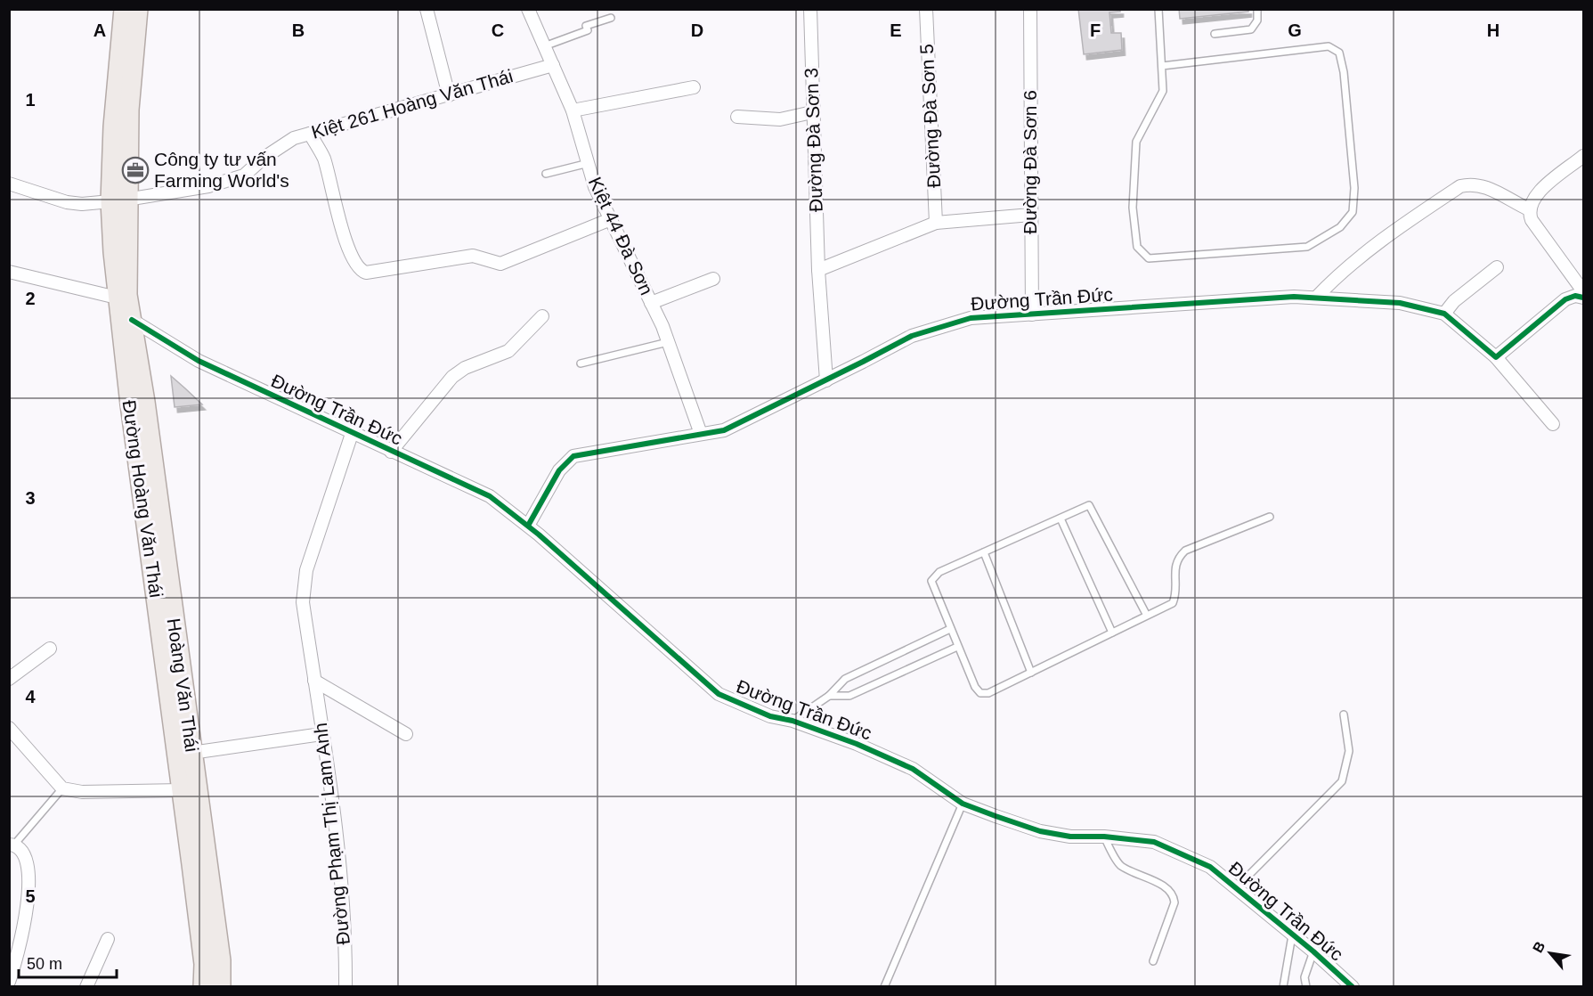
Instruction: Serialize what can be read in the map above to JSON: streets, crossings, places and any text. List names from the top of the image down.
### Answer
{
  "streets": {
    "main road": ["Đường Hoàng Văn Thái", "Hoàng Văn Thái"],
    "street": [
      "Kiệt 261 Hoàng Văn Thái",
      "Đường Đà Sơn 5",
      "Đường Đà Sơn 3",
      "Đường Đà Sơn 6",
      "Kiệt 44 Đà Sơn",
      "Đường Trần Đức",
      "Đường Phạm Thị Lam Anh"
    ]
  },
  "crossings": [
    ["Kiệt 261 Hoàng Văn Thái", "Kiệt 44 Đà Sơn"],
    ["Kiệt 261 Hoàng Văn Thái", "Đường Hoàng Văn Thái"],
    ["Đường Đà Sơn 3", "Đường Trần Đức"],
    ["Đường Đà Sơn 6", "Đường Trần Đức"],
    ["Kiệt 44 Đà Sơn", "Đường Trần Đức"],
    ["Đường Trần Đức", "Đường Hoàng Văn Thái"],
    ["Đường Trần Đức", "Hoàng Văn Thái"],
    ["Đường Trần Đức", "Đường Phạm Thị Lam Anh"],
    ["Đường Hoàng Văn Thái", "Hoàng Văn Thái"]
  ],
  "places": {
    "office": ["Công ty tư vấn Farming World's"]
  },
  "scale_bar": "50 m",
  "north": "top left",
  "grid": {
    "columns": [
      "A",
      "B",
      "C",
      "D",
      "E",
      "F",
      "G",
      "H"
    ],
    "rows": [
      "1",
      "2",
      "3",
      "4",
      "5"
    ]
  }
}
